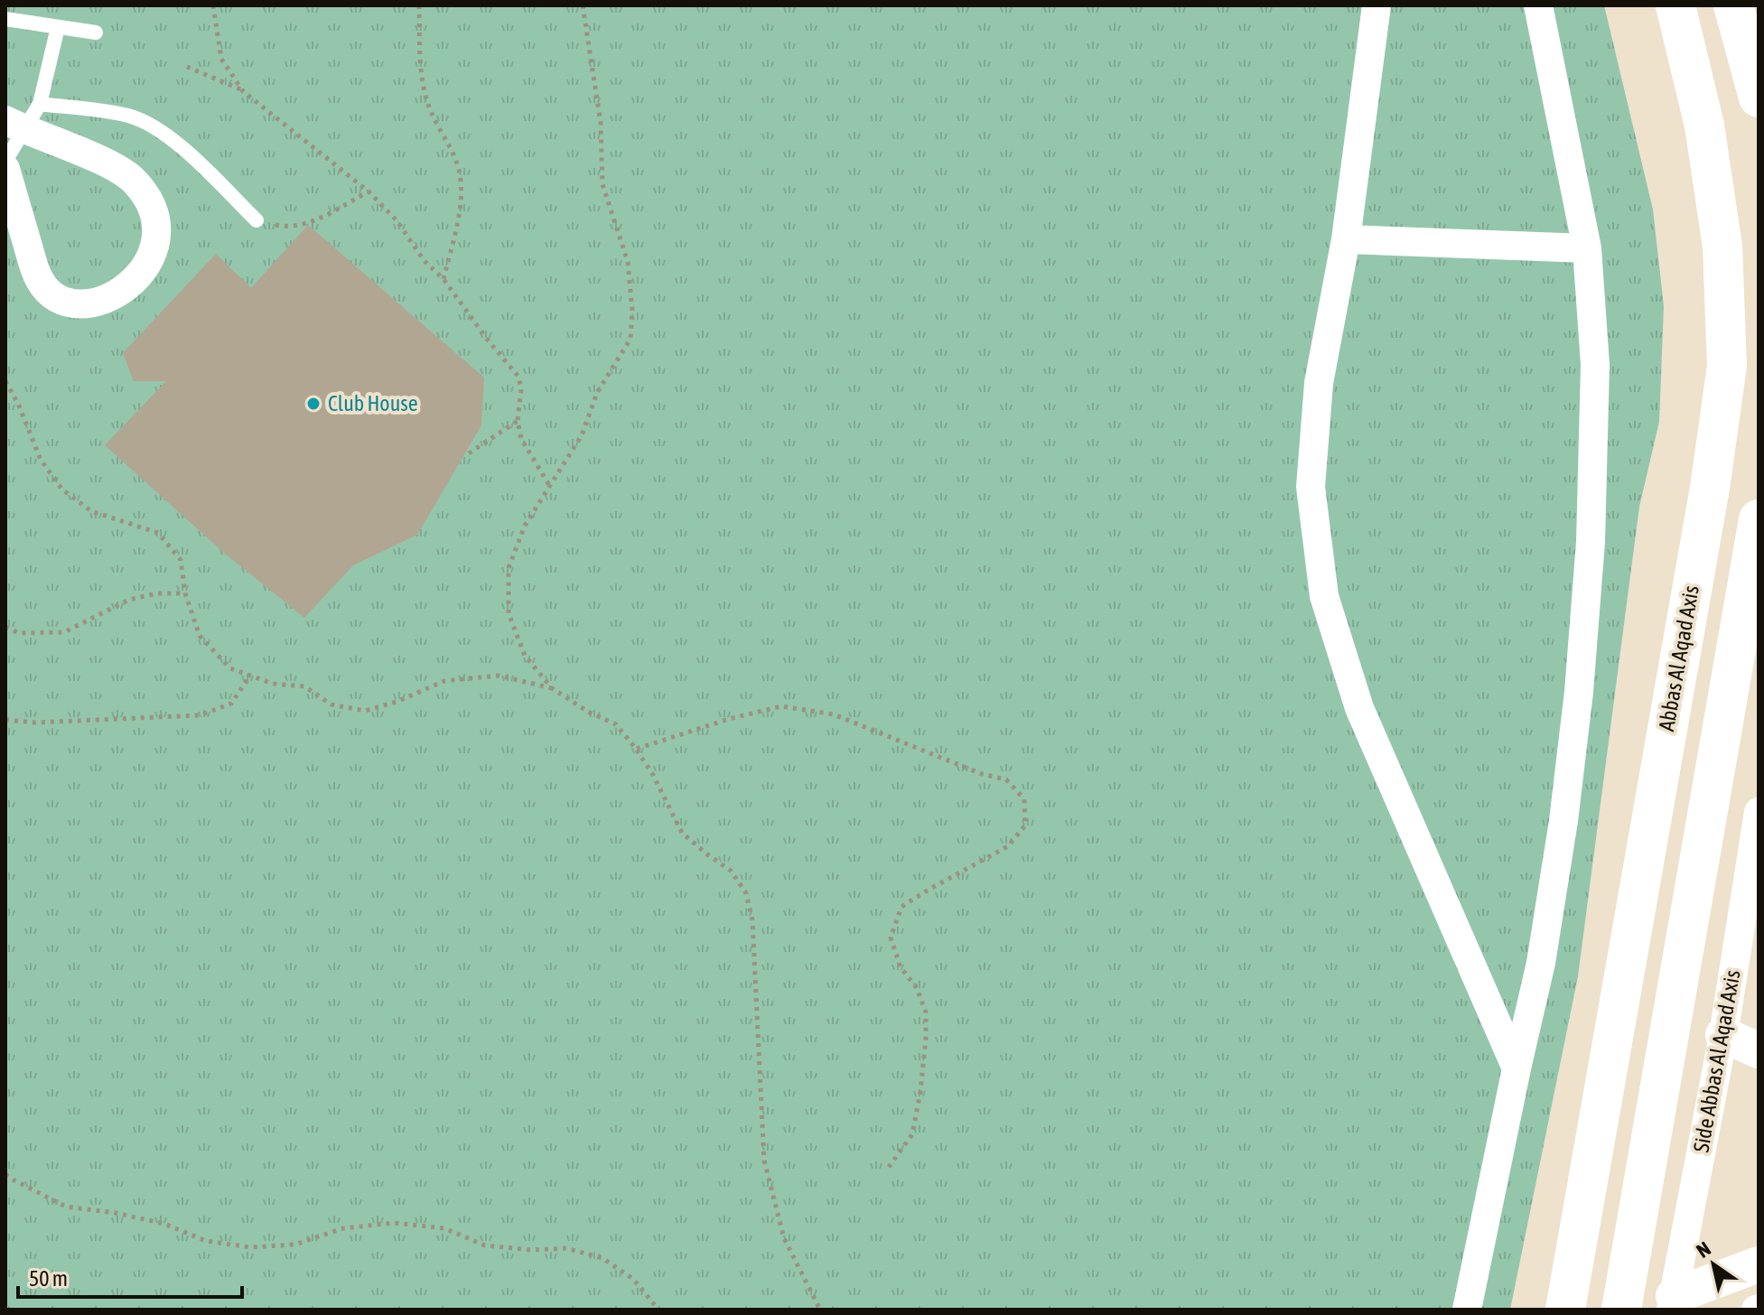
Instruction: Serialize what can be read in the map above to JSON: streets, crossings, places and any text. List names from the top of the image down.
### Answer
{
  "streets": {
    "main road": ["Abbas Al Aqad Axis"],
    "street": ["Side Abbas Al Aqad Axis"]
  },
  "places": ["Club House"],
  "scale_bar": "50 m",
  "north": "top left"
}
